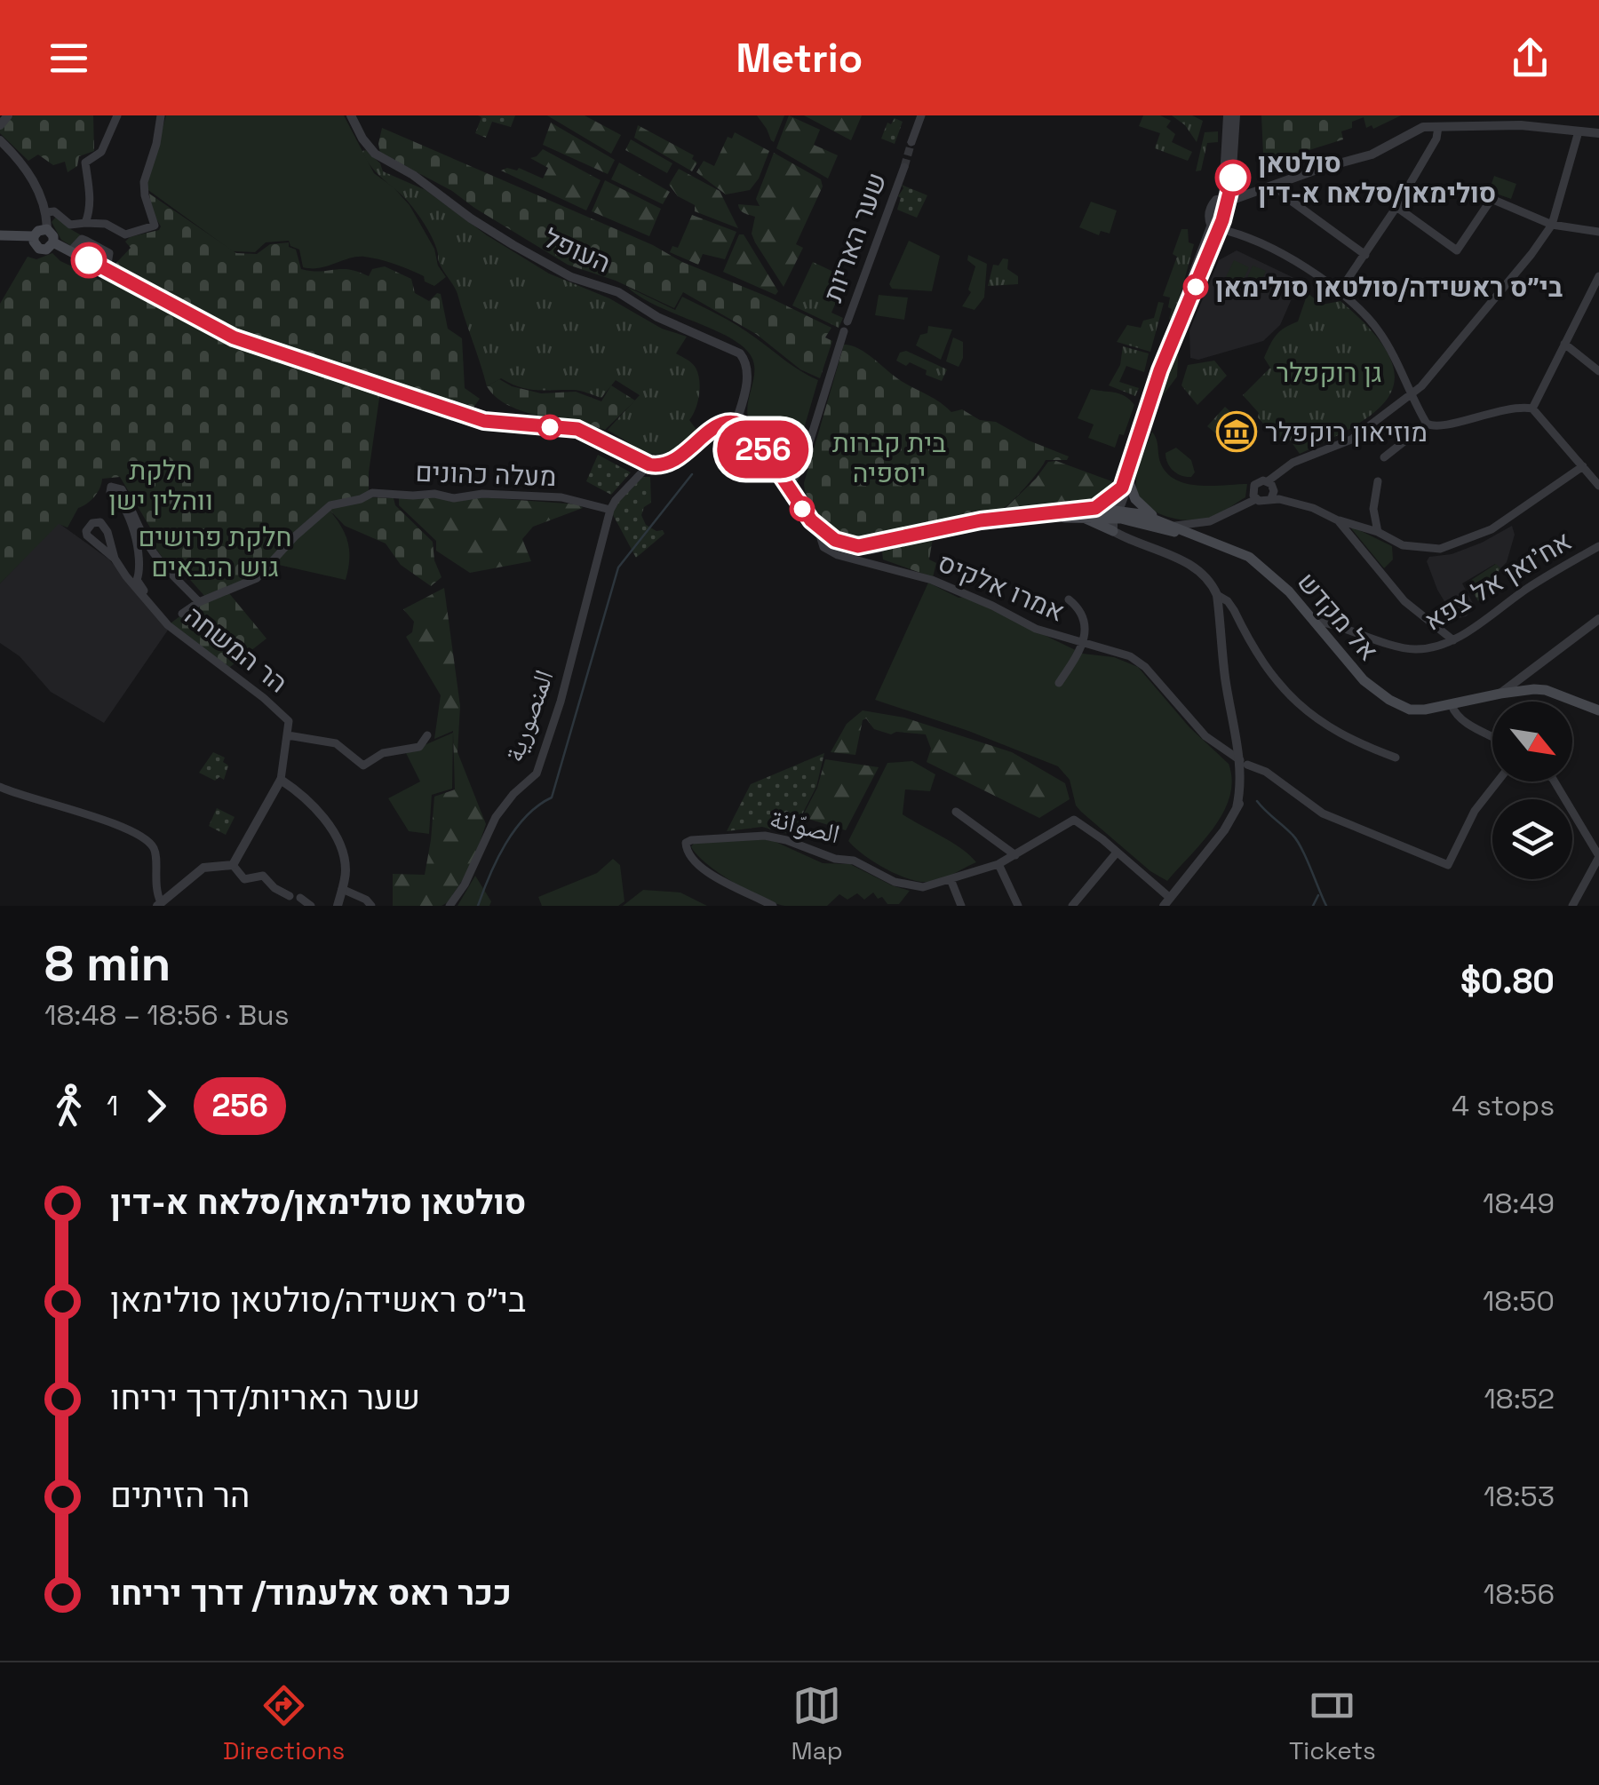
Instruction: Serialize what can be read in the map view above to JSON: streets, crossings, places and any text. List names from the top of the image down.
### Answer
{
  "streets": {
    "main road": ["אל מקדש"],
    "street": [
      "שער האריות",
      "העופל",
      "מעלה כהונים",
      "אח'ואן אל צפא",
      "אמרו אלקיס",
      "הר המשחה",
      "المنصورية",
      "الصوّانة"
    ]
  },
  "crossings": [
    ["מעלה כהונים", "المنصورية"],
    ["אח'ואן אל צפא", "אל מקדש"]
  ],
  "parks": [
    "גן רוקפלר",
    "בית קברות יוספיה",
    "חלקת ווהלין ישן",
    "חלקת פרושים גוש הנבאים"
  ],
  "places": {
    "other": ["סולטאן סולימאן/סלאח א-דין", "בי״ס ראשידה/סולטאן סולימאן"],
    "museum": ["מוזיאון רוקפלר"]
  },
  "lines": ["bus line 256"],
  "north": "bottom right",
  "page": {
    "header": "Metrio",
    "on_map": "256",
    "heading": ["8 min", "18:48 – 18:56 · Bus", "$0.80"],
    "legs": ["1", "256", "4 stops"],
    "list": [
      {
        "name": "סולטאן סולימאן/סלאח א-דין",
        "value": "18:49"
      },
      {
        "name": "בי״ס ראשידה/סולטאן סולימאן",
        "value": "18:50"
      },
      {
        "name": "שער האריות/דרך יריחו",
        "value": "18:52"
      },
      {
        "name": "הר הזיתים",
        "value": "18:53"
      },
      {
        "name": "ככר ראס אלעמוד/ דרך יריחו",
        "value": "18:56"
      }
    ],
    "tabs": ["Directions", "Map", "Tickets"]
  }
}
